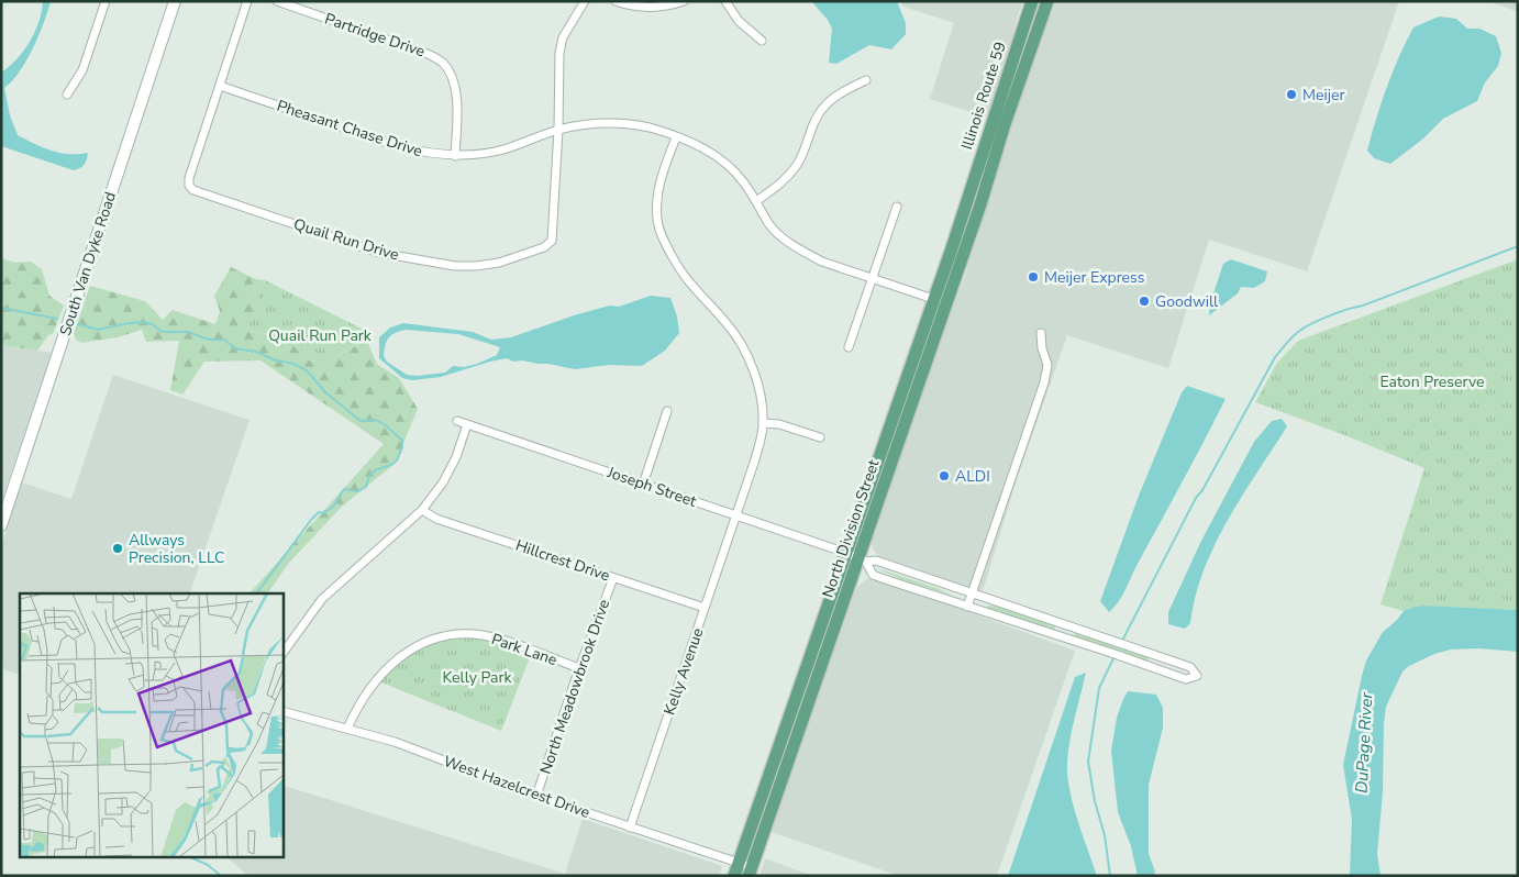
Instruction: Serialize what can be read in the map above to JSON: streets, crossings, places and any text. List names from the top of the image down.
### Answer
{
  "streets": {
    "main road": ["Illinois Route 59", "North Division Street"],
    "street": [
      "Partridge Drive",
      "Pheasant Chase Drive",
      "Quail Run Drive",
      "South Van Dyke Road",
      "Joseph Street",
      "Hillcrest Drive",
      "Park Lane",
      "Kelly Avenue",
      "North Meadowbrook Drive",
      "West Hazelcrest Drive"
    ]
  },
  "crossings": [
    ["Partridge Drive", "Pheasant Chase Drive"],
    ["Illinois Route 59", "North Division Street"],
    ["Pheasant Chase Drive", "Quail Run Drive"],
    ["Pheasant Chase Drive", "North Division Street"],
    ["Pheasant Chase Drive", "Kelly Avenue"],
    ["Joseph Street", "North Division Street"],
    ["Joseph Street", "Kelly Avenue"],
    ["North Division Street", "West Hazelcrest Drive"],
    ["Hillcrest Drive", "Kelly Avenue"],
    ["Hillcrest Drive", "North Meadowbrook Drive"],
    ["Park Lane", "North Meadowbrook Drive"],
    ["Park Lane", "West Hazelcrest Drive"],
    ["Kelly Avenue", "West Hazelcrest Drive"],
    ["North Meadowbrook Drive", "West Hazelcrest Drive"]
  ],
  "water": ["DuPage River"],
  "parks": ["Quail Run Park", "Eaton Preserve", "Kelly Park"],
  "places": [
    "Meijer",
    "Meijer Express",
    "Goodwill",
    "ALDI",
    "Allways Precision, LLC"
  ]
}
